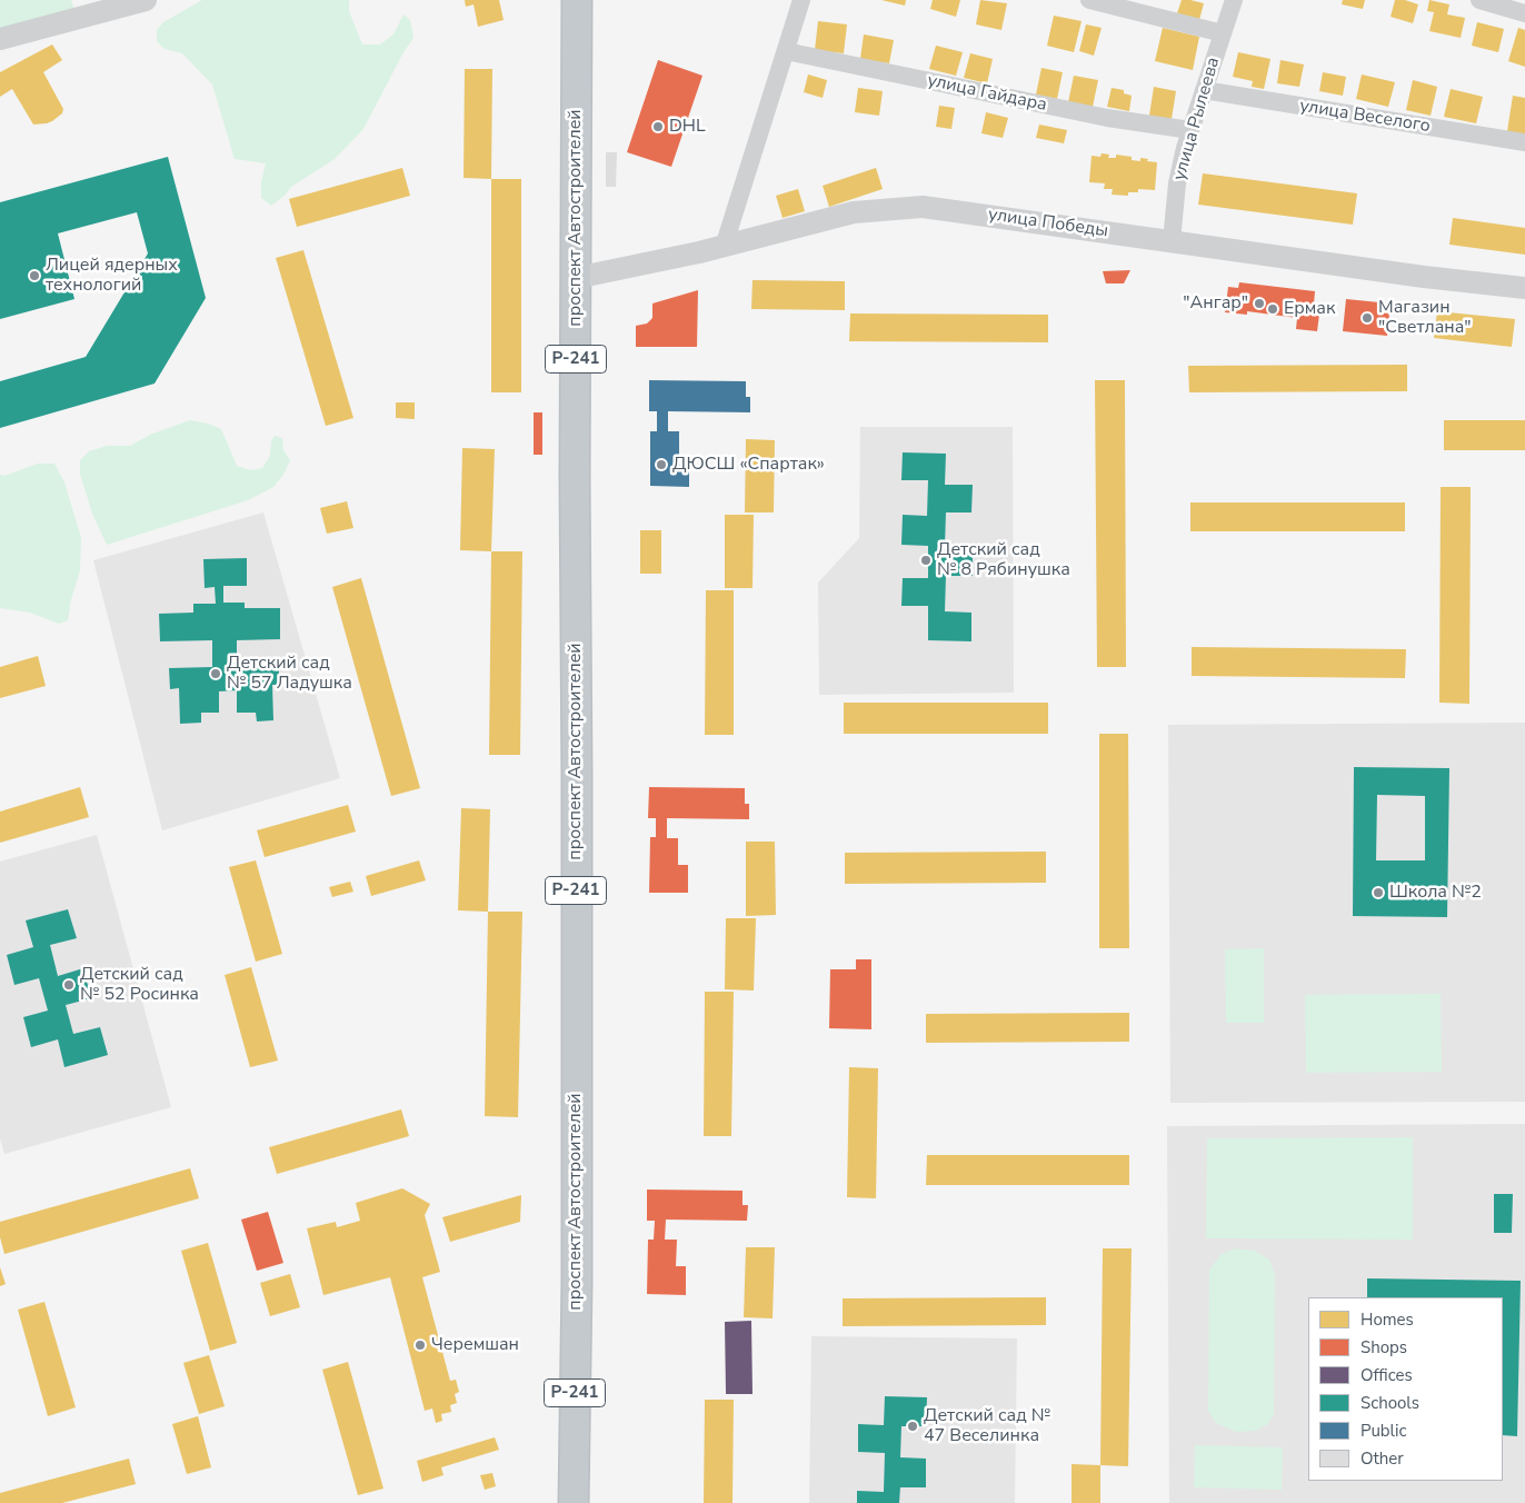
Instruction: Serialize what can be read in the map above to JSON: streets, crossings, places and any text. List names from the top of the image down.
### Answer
{
  "streets": {
    "highway": ["проспект Автостроителей", "Р-241"],
    "street": [
      "улица Гайдара",
      "улица Веселого",
      "улица Рылеева",
      "улица Победы"
    ]
  },
  "crossings": [
    ["улица Гайдара", "улица Рылеева"],
    ["улица Веселого", "улица Рылеева"],
    ["улица Рылеева", "улица Победы"],
    ["проспект Автостроителей", "улица Победы"]
  ],
  "places": [
    "DHL",
    "Лицей ядерных технологий",
    "\"Ангар\"",
    "Ермак",
    "Магазин \"Светлана\"",
    "ДЮСШ «Спартак»",
    "Детский сад № 8 Рябинушка",
    "Детский сад № 57 Ладушка",
    "Школа №2",
    "Детский сад № 52 Росинка",
    "Черемшан",
    "Детский сад № 47 Веселинка"
  ],
  "legend": [
    "Homes",
    "Shops",
    "Offices",
    "Schools",
    "Public",
    "Other"
  ]
}
